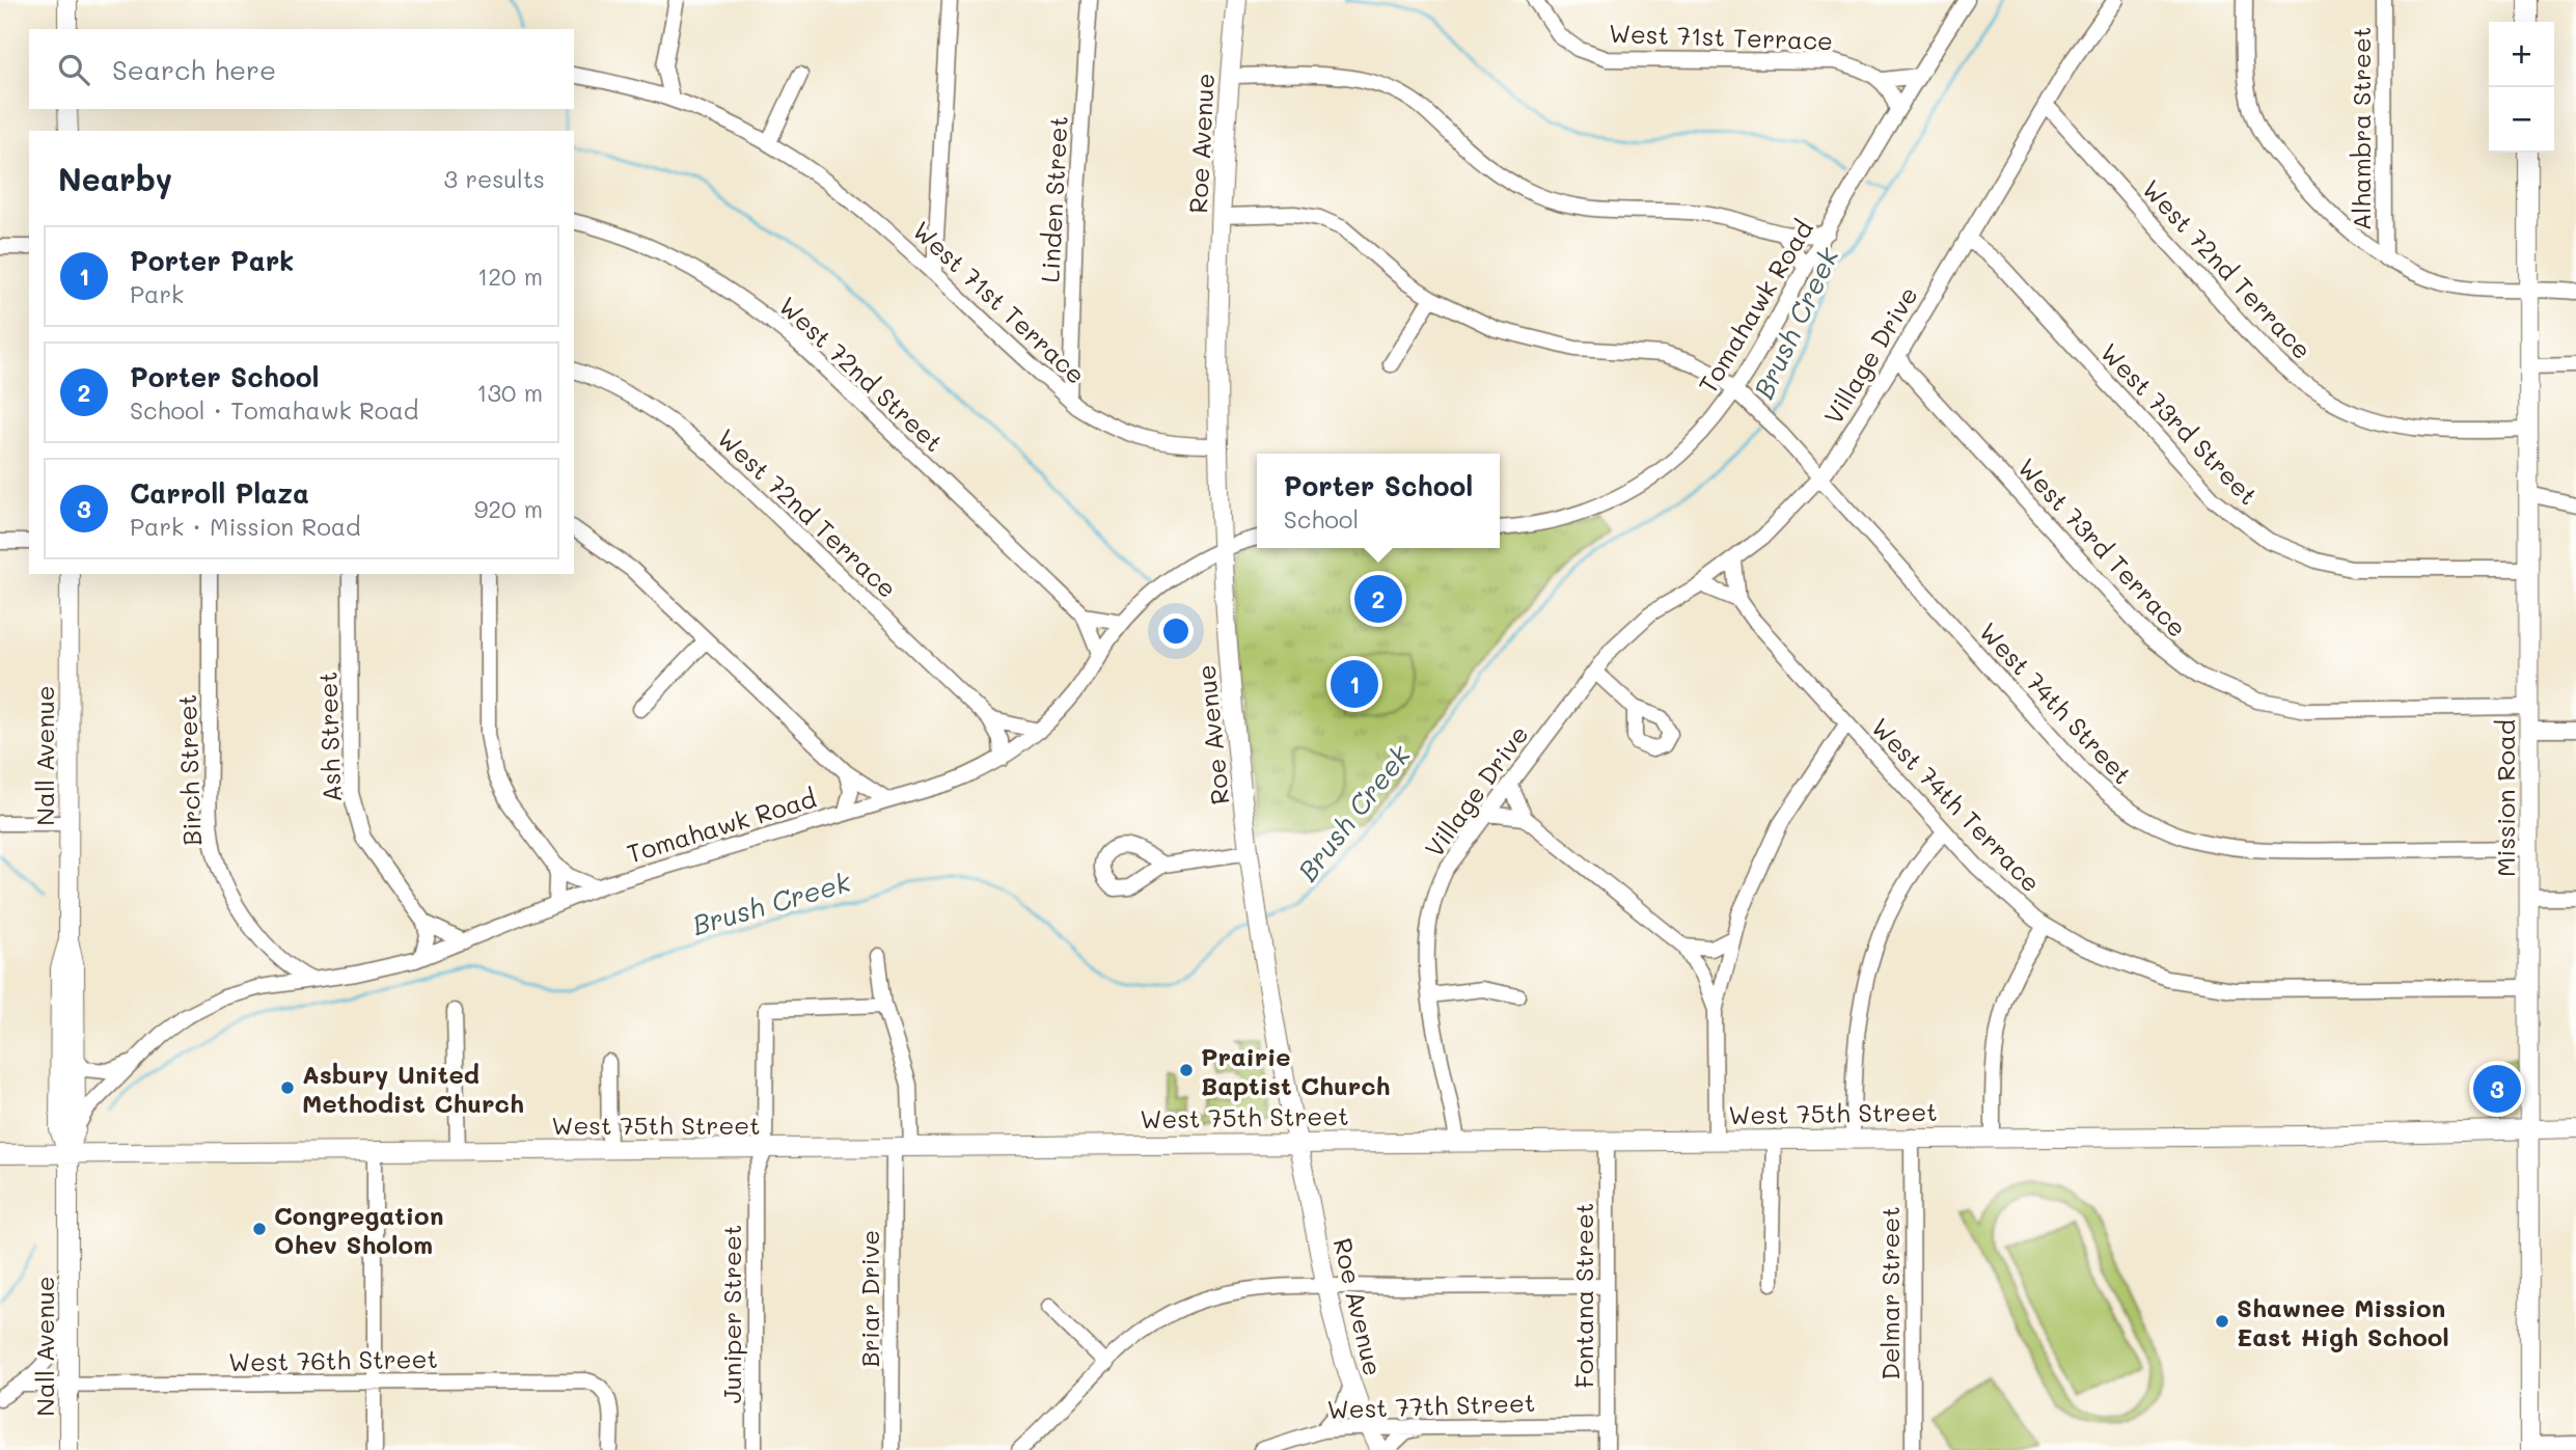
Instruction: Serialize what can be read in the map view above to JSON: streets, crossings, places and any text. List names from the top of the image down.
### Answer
{
  "streets": {
    "main road": [
      "Roe Avenue",
      "Nall Avenue",
      "Mission Road",
      "West 75th Street"
    ],
    "street": [
      "West 71st Terrace",
      "Alhambra Street",
      "Linden Street",
      "West 72nd Terrace",
      "Tomahawk Road",
      "Village Drive",
      "West 72nd Street",
      "West 73rd Street",
      "West 73rd Terrace",
      "West 74th Street",
      "Ash Street",
      "Birch Street",
      "West 74th Terrace",
      "Delmar Street",
      "Fontana Street",
      "Briar Drive",
      "Juniper Street",
      "West 76th Street",
      "West 77th Street"
    ]
  },
  "crossings": [
    ["West 71st Terrace", "Roe Avenue"],
    ["West 71st Terrace", "Linden Street"],
    ["West 71st Terrace", "Tomahawk Road"],
    ["Roe Avenue", "Tomahawk Road"],
    ["Roe Avenue", "West 75th Street"],
    ["Roe Avenue", "West 77th Street"],
    ["West 72nd Terrace", "Tomahawk Road"],
    ["West 72nd Terrace", "Village Drive"],
    ["West 72nd Terrace", "Mission Road"],
    ["Tomahawk Road", "West 72nd Street"],
    ["Tomahawk Road", "West 74th Street"],
    ["Tomahawk Road", "Ash Street"],
    ["Tomahawk Road", "Nall Avenue"],
    ["Tomahawk Road", "Birch Street"],
    ["Village Drive", "West 73rd Street"],
    ["Village Drive", "West 73rd Terrace"],
    ["Village Drive", "West 74th Street"],
    ["Village Drive", "West 74th Terrace"],
    ["Village Drive", "West 75th Street"],
    ["West 73rd Street", "Mission Road"],
    ["West 73rd Terrace", "Mission Road"],
    ["West 74th Street", "Mission Road"],
    ["Nall Avenue", "West 75th Street"],
    ["Nall Avenue", "West 76th Street"],
    ["Mission Road", "West 74th Terrace"],
    ["Mission Road", "West 75th Street"],
    ["West 75th Street", "Delmar Street"],
    ["West 75th Street", "Fontana Street"],
    ["West 75th Street", "Briar Drive"],
    ["West 75th Street", "Juniper Street"],
    ["Fontana Street", "West 77th Street"],
    ["Briar Drive", "Juniper Street"]
  ],
  "water": ["Brush Creek"],
  "places": [
    "Prairie Baptist Church",
    "Asbury United Methodist Church",
    "Congregation Ohev Sholom",
    "Shawnee Mission East High School"
  ],
  "page": {
    "map_buttons": ["+", "−"],
    "search": "Search here",
    "heading": ["Nearby", "3 results"],
    "list": [
      {
        "mark": "1",
        "name": "Porter Park",
        "note": "Park",
        "value": "120 m"
      },
      {
        "mark": "2",
        "name": "Porter School",
        "note": "School · Tomahawk Road",
        "value": "130 m"
      },
      {
        "mark": "3",
        "name": "Carroll Plaza",
        "note": "Park · Mission Road",
        "value": "920 m"
      }
    ],
    "popup": ["Porter School", "School"],
    "pins": ["2", "1", "3"]
  }
}
